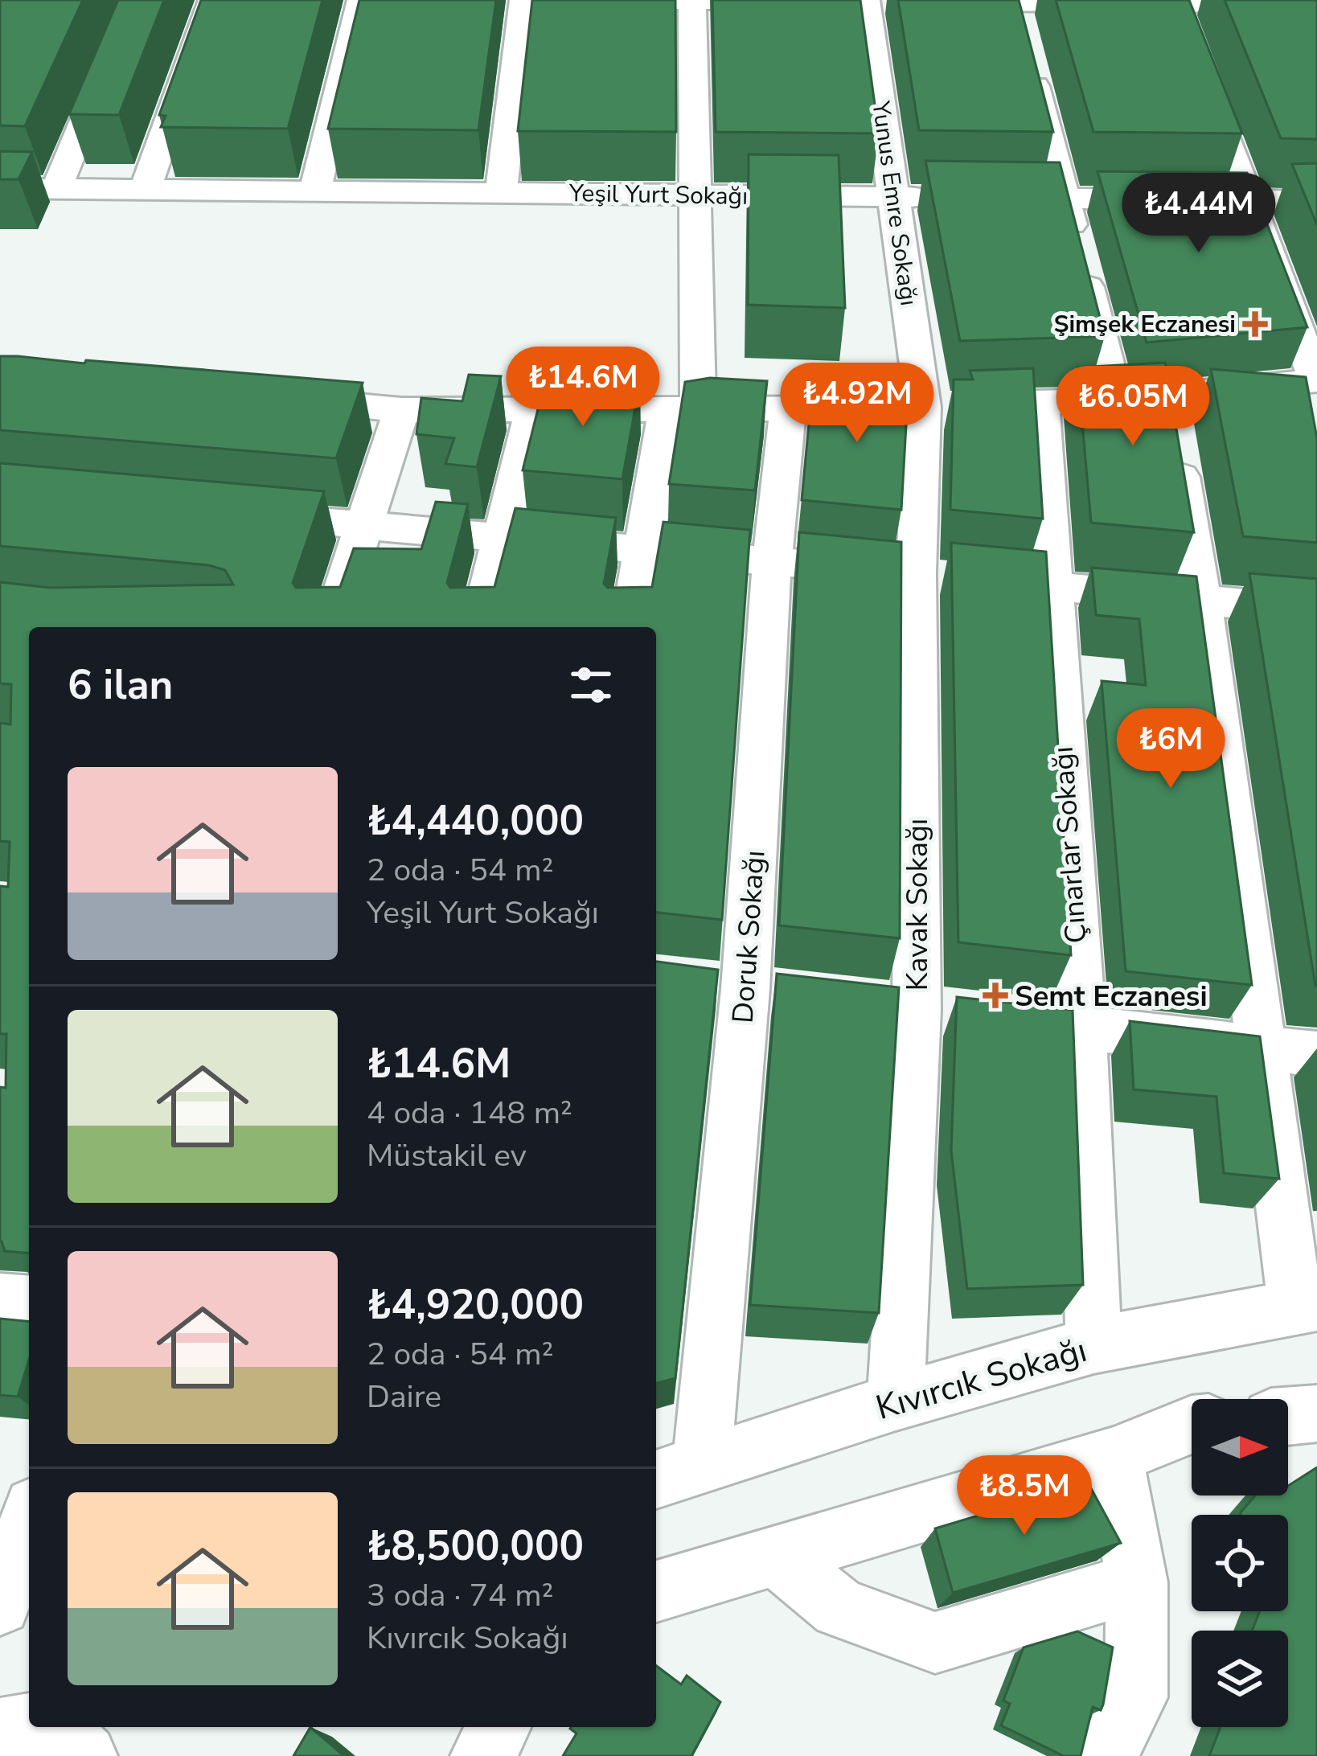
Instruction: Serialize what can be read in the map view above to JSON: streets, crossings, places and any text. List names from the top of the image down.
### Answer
{
  "streets": {
    "street": [
      "Yeşil Yurt Sokağı",
      "Yunus Emre Sokağı",
      "Çınarlar Sokağı",
      "Kavak Sokağı",
      "Doruk Sokağı",
      "Kıvırcık Sokağı"
    ]
  },
  "crossings": [
    ["Yeşil Yurt Sokağı", "Yunus Emre Sokağı"],
    ["Yunus Emre Sokağı", "Kavak Sokağı"],
    ["Çınarlar Sokağı", "Kıvırcık Sokağı"],
    ["Kavak Sokağı", "Kıvırcık Sokağı"],
    ["Doruk Sokağı", "Kıvırcık Sokağı"]
  ],
  "places": {
    "health": ["Şimşek Eczanesi", "Semt Eczanesi"]
  },
  "north": "right",
  "page": {
    "price": [
      "₺4.44M",
      "₺14.6M",
      "₺4.92M",
      "₺6.05M",
      "₺6M",
      "₺8.5M"
    ],
    "heading": "6 ilan",
    "list": [
      {
        "name": "₺4,440,000",
        "note": "2 oda · 54 m² · Yeşil Yurt Sokağı"
      },
      {
        "name": "₺14.6M",
        "note": "4 oda · 148 m² · Müstakil ev"
      },
      {
        "name": "₺4,920,000",
        "note": "2 oda · 54 m² · Daire"
      },
      {
        "name": "₺8,500,000",
        "note": "3 oda · 74 m² · Kıvırcık Sokağı"
      }
    ]
  }
}
